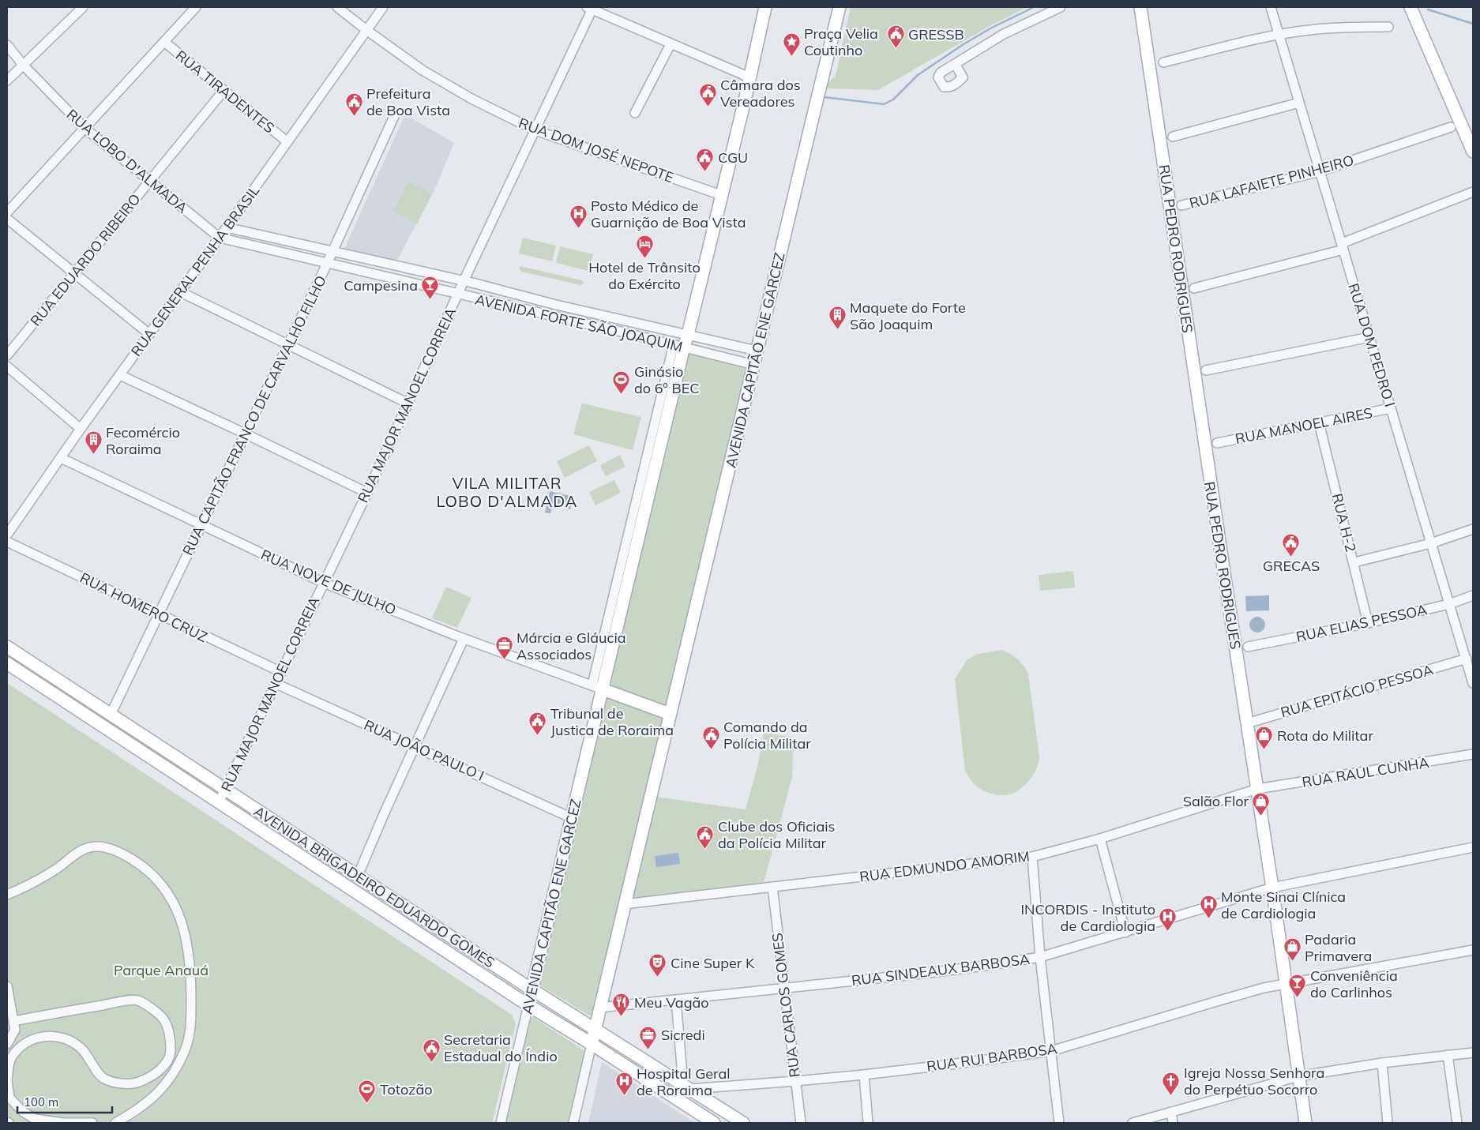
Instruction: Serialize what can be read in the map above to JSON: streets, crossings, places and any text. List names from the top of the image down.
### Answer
{
  "streets": {
    "main road": ["RUA PEDRO RODRIGUES", "AVENIDA CAPITÃO ENE GARCEZ", "AVENIDA BRIGADEIRO EDUARDO GOMES"],
    "street": [
      "RUA TIRADENTES",
      "RUA DOM JOSÉ NEPOTE",
      "RUA LOBO D'ALMADA",
      "RUA LAFAIETE PINHEIRO",
      "RUA EDUARDO RIBEIRO",
      "RUA GENERAL PENHA BRASIL",
      "AVENIDA FORTE SÃO JOAQUIM",
      "RUA DOM PEDRO I",
      "RUA MAJOR MANOEL CORREIA",
      "RUA CAPITÃO FRANCO DE CARVALHO FILHO",
      "RUA MANOEL AIRES",
      "RUA H-2",
      "RUA NOVE DE JULHO",
      "RUA HOMERO CRUZ",
      "RUA ELIAS PESSOA",
      "RUA EPITÁCIO PESSOA",
      "RUA JOÃO PAULO I",
      "RUA RAUL CUNHA",
      "RUA EDMUNDO AMORIM",
      "RUA SINDEAUX BARBOSA",
      "RUA CARLOS GOMES",
      "RUA RUI BARBOSA"
    ]
  },
  "crossings": [
    ["RUA TIRADENTES", "RUA EDUARDO RIBEIRO"],
    ["RUA TIRADENTES", "RUA GENERAL PENHA BRASIL"],
    ["RUA DOM JOSÉ NEPOTE", "RUA GENERAL PENHA BRASIL"],
    ["RUA DOM JOSÉ NEPOTE", "AVENIDA CAPITÃO ENE GARCEZ"],
    ["RUA DOM JOSÉ NEPOTE", "RUA MAJOR MANOEL CORREIA"],
    ["RUA LOBO D'ALMADA", "RUA EDUARDO RIBEIRO"],
    ["RUA LOBO D'ALMADA", "RUA GENERAL PENHA BRASIL"],
    ["RUA LOBO D'ALMADA", "AVENIDA FORTE SÃO JOAQUIM"],
    ["RUA LAFAIETE PINHEIRO", "RUA DOM PEDRO I"],
    ["RUA PEDRO RODRIGUES", "RUA EPITÁCIO PESSOA"],
    ["RUA PEDRO RODRIGUES", "RUA RAUL CUNHA"],
    ["RUA PEDRO RODRIGUES", "RUA EDMUNDO AMORIM"],
    ["RUA PEDRO RODRIGUES", "RUA SINDEAUX BARBOSA"],
    ["RUA PEDRO RODRIGUES", "RUA RUI BARBOSA"],
    ["RUA GENERAL PENHA BRASIL", "AVENIDA FORTE SÃO JOAQUIM"],
    ["RUA GENERAL PENHA BRASIL", "RUA NOVE DE JULHO"],
    ["AVENIDA FORTE SÃO JOAQUIM", "AVENIDA CAPITÃO ENE GARCEZ"],
    ["AVENIDA FORTE SÃO JOAQUIM", "RUA MAJOR MANOEL CORREIA"],
    ["AVENIDA FORTE SÃO JOAQUIM", "RUA CAPITÃO FRANCO DE CARVALHO FILHO"],
    ["RUA DOM PEDRO I", "RUA MANOEL AIRES"],
    ["RUA DOM PEDRO I", "RUA ELIAS PESSOA"],
    ["RUA DOM PEDRO I", "RUA EPITÁCIO PESSOA"],
    ["AVENIDA CAPITÃO ENE GARCEZ", "RUA NOVE DE JULHO"],
    ["AVENIDA CAPITÃO ENE GARCEZ", "RUA JOÃO PAULO I"],
    ["AVENIDA CAPITÃO ENE GARCEZ", "RUA EDMUNDO AMORIM"],
    ["AVENIDA CAPITÃO ENE GARCEZ", "AVENIDA BRIGADEIRO EDUARDO GOMES"],
    ["AVENIDA CAPITÃO ENE GARCEZ", "RUA SINDEAUX BARBOSA"],
    ["RUA MAJOR MANOEL CORREIA", "RUA NOVE DE JULHO"],
    ["RUA MAJOR MANOEL CORREIA", "RUA HOMERO CRUZ"],
    ["RUA MAJOR MANOEL CORREIA", "RUA JOÃO PAULO I"],
    ["RUA MAJOR MANOEL CORREIA", "AVENIDA BRIGADEIRO EDUARDO GOMES"],
    ["RUA CAPITÃO FRANCO DE CARVALHO FILHO", "RUA NOVE DE JULHO"],
    ["RUA CAPITÃO FRANCO DE CARVALHO FILHO", "RUA HOMERO CRUZ"],
    ["RUA CAPITÃO FRANCO DE CARVALHO FILHO", "AVENIDA BRIGADEIRO EDUARDO GOMES"],
    ["RUA MANOEL AIRES", "RUA H-2"],
    ["RUA H-2", "RUA ELIAS PESSOA"],
    ["RUA RAUL CUNHA", "RUA EDMUNDO AMORIM"],
    ["RUA EDMUNDO AMORIM", "RUA CARLOS GOMES"],
    ["AVENIDA BRIGADEIRO EDUARDO GOMES", "RUA RUI BARBOSA"],
    ["RUA SINDEAUX BARBOSA", "RUA CARLOS GOMES"],
    ["RUA CARLOS GOMES", "RUA RUI BARBOSA"]
  ],
  "districts": ["VILA MILITAR LOBO D'ALMADA"],
  "parks": ["Parque Anauá"],
  "places": {
    "public building": [
      "GRESSB",
      "Câmara dos Vereadores",
      "Prefeitura de Boa Vista",
      "CGU",
      "GRECAS",
      "Tribunal de Justica de Roraima",
      "Comando da Polícia Militar",
      "Clube dos Oficiais da Polícia Militar",
      "Secretaria Estadual do Índio"
    ],
    "place": ["Praça Velia Coutinho"],
    "hospital": [
      "Posto Médico de Guarnição de Boa Vista",
      "Monte Sinai Clínica de Cardiologia",
      "INCORDIS - Instituto de Cardiologia",
      "Hospital Geral de Roraima"
    ],
    "hotel": ["Hotel de Trânsito do Exército"],
    "bar": ["Campesina", "Conveniência do Carlinhos"],
    "building": ["Maquete do Forte São Joaquim", "Fecomércio Roraima"],
    "sports": ["Ginásio do 6º BEC", "Totozão"],
    "office": ["Márcia e Gláucia Associados", "Sicredi"],
    "shop": ["Rota do Militar", "Salão Flor", "Padaria Primavera"],
    "theatre": ["Cine Super K"],
    "restaurant": ["Meu Vagão"],
    "church": ["Igreja Nossa Senhora do Perpétuo Socorro"]
  },
  "scale_bar": "100 m"
}
